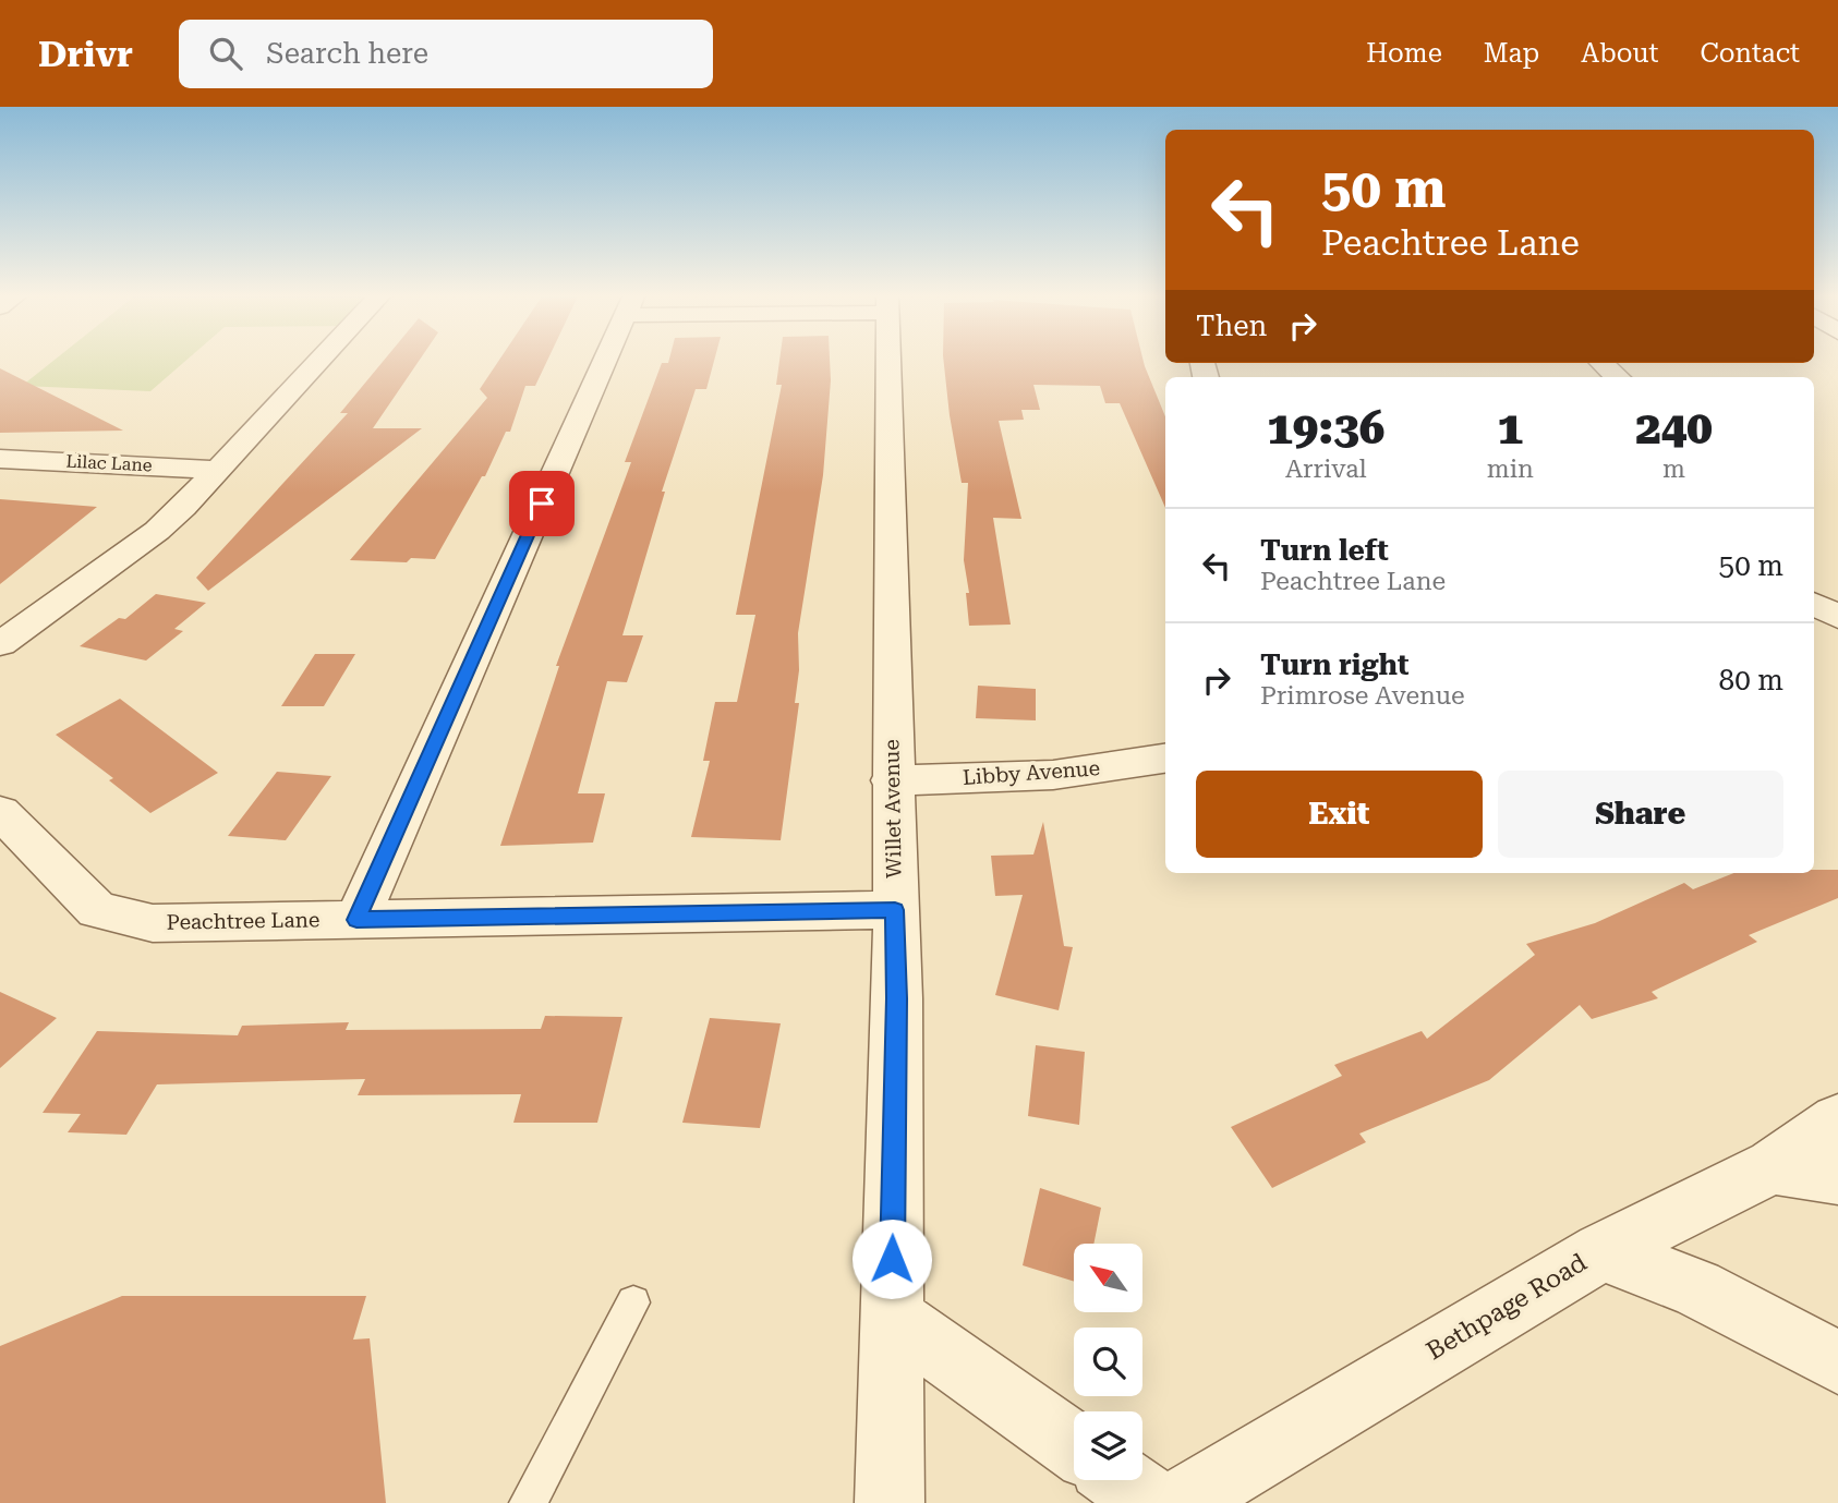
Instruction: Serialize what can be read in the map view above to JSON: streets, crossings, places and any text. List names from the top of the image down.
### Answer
{
  "streets": {
    "street": [
      "Lilac Lane",
      "Libby Avenue",
      "Willet Avenue",
      "Peachtree Lane",
      "Bethpage Road"
    ]
  },
  "crossings": [
    ["Libby Avenue", "Willet Avenue"],
    ["Willet Avenue", "Peachtree Lane"]
  ],
  "north": "top left",
  "page": {
    "header": "Drivr",
    "search": "Search here",
    "nav": [
      "Home",
      "Map",
      "About",
      "Contact"
    ],
    "turn": ["50 m", "Peachtree Lane"],
    "then": "Then",
    "eta": [
      "19:36",
      "Arrival",
      "1",
      "min",
      "240",
      "m"
    ],
    "list": [
      {
        "name": "Turn left",
        "note": "Peachtree Lane",
        "value": "50 m"
      },
      {
        "name": "Turn right",
        "note": "Primrose Avenue",
        "value": "80 m"
      }
    ],
    "buttons": ["Exit", "Share"]
  }
}
